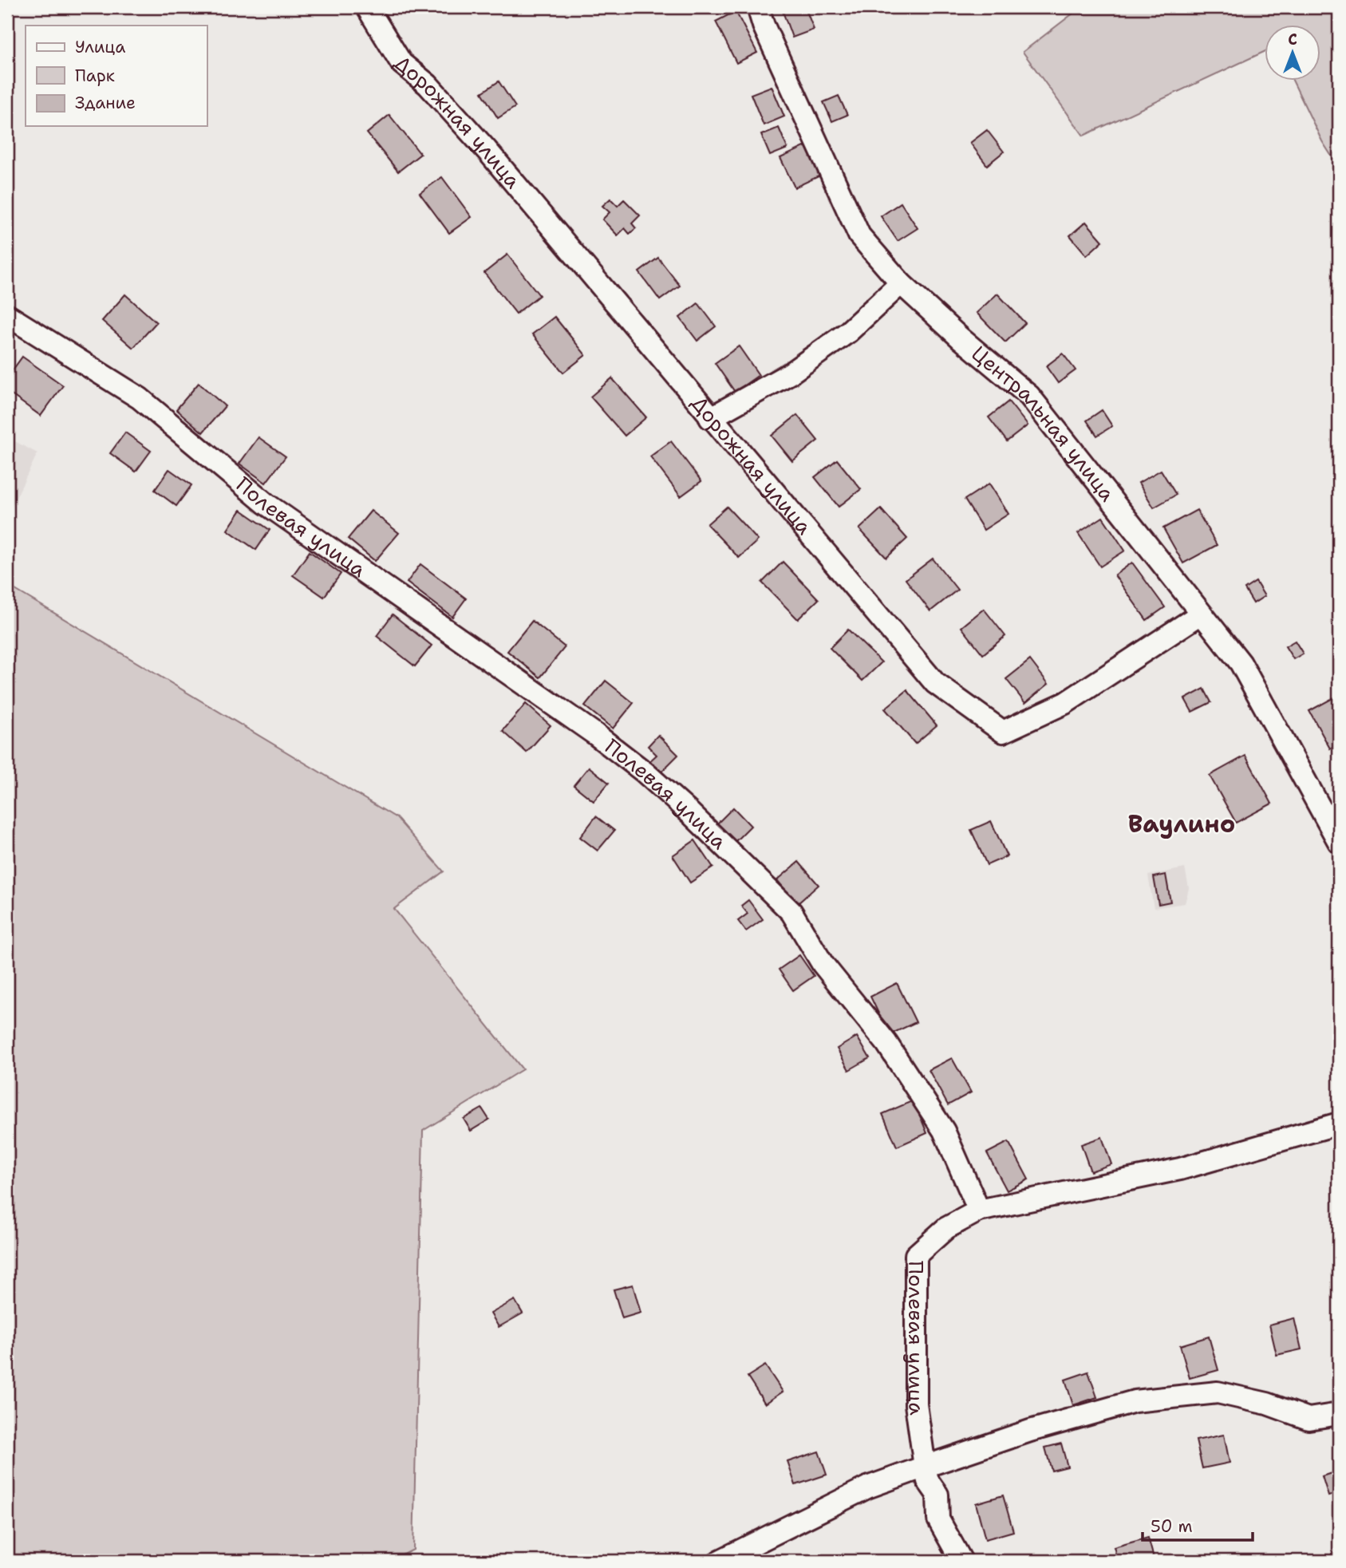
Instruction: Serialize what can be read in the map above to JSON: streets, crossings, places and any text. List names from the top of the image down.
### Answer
{
  "streets": {
    "street": ["Дорожная улица", "Центральная улица", "Полевая улица"]
  },
  "crossings": [
    ["Дорожная улица", "Центральная улица"]
  ],
  "districts": ["Ваулино"],
  "legend": ["Улица", "Парк", "Здание"],
  "scale_bar": "50 m",
  "north": "top"
}
